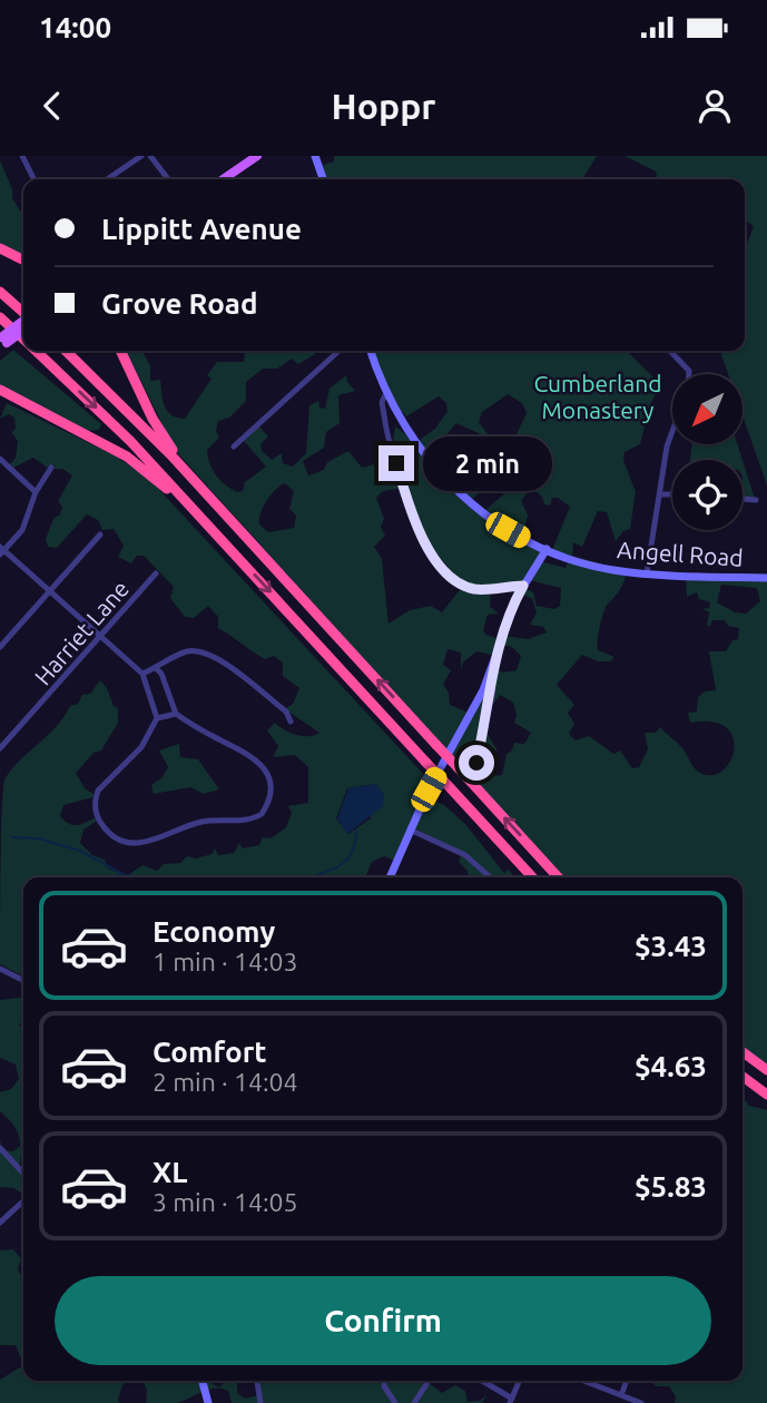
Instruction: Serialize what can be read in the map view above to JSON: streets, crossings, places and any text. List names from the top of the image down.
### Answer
{
  "streets": {
    "main road": ["Angell Road"],
    "street": ["Harriet Lane"]
  },
  "parks": ["Cumberland Monastery"],
  "north": "bottom left",
  "page": {
    "status": "14:00",
    "header": "Hoppr",
    "banner": ["Lippitt Avenue", "Grove Road"],
    "bubble": "2 min",
    "list": [
      {
        "name": "Economy",
        "note": "1 min · 14:03",
        "value": "$3.43"
      },
      {
        "name": "Comfort",
        "note": "2 min · 14:04",
        "value": "$4.63"
      },
      {
        "name": "XL",
        "note": "3 min · 14:05",
        "value": "$5.83"
      }
    ],
    "buttons": "Confirm"
  }
}
